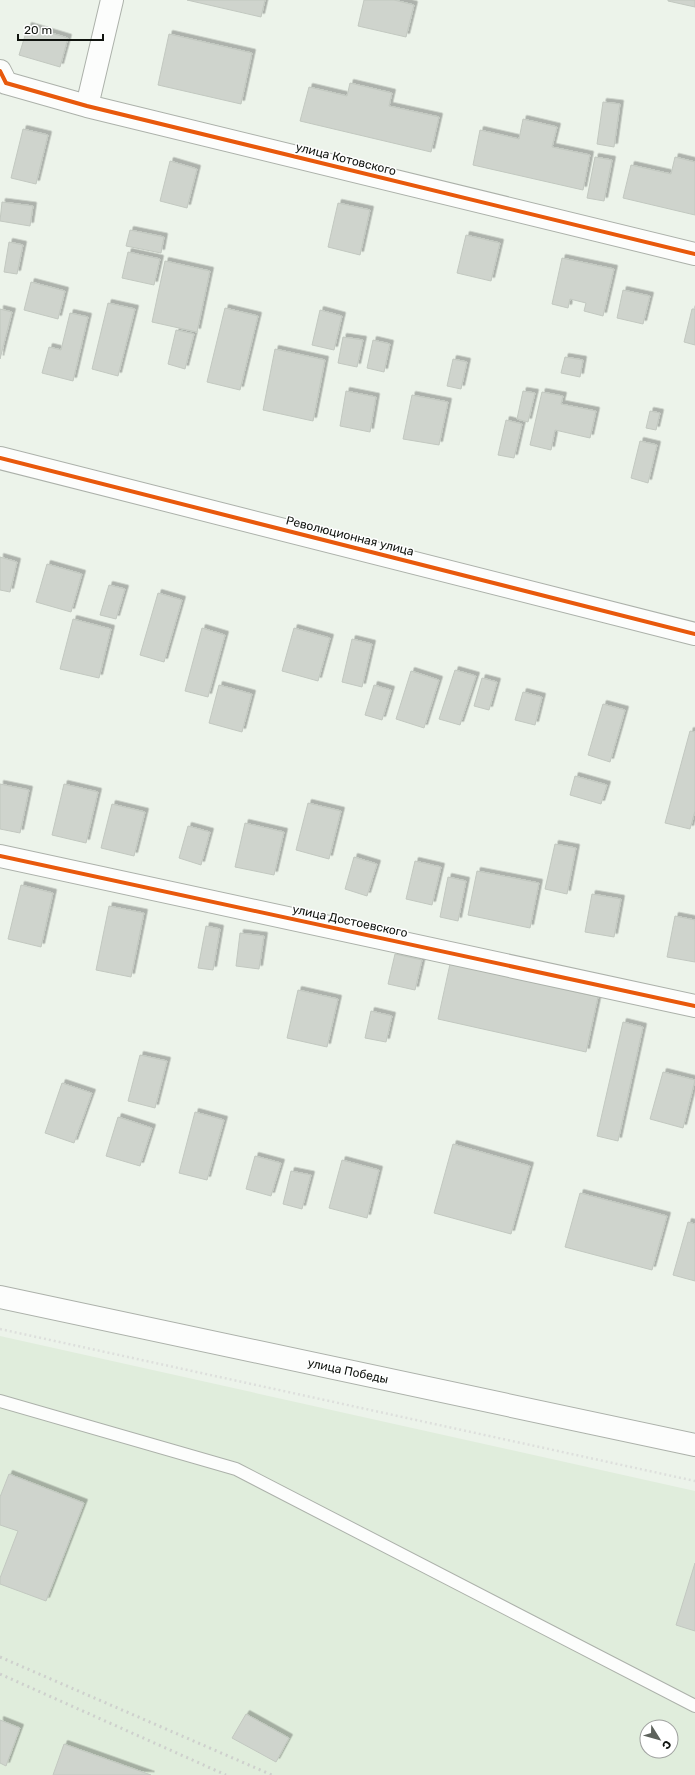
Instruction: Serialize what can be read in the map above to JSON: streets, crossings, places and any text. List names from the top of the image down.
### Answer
{
  "streets": {
    "street": [
      "улица Котовского",
      "Революционная улица",
      "улица Достоевского",
      "улица Победы"
    ]
  },
  "scale_bar": "20 m",
  "north": "bottom right"
}
